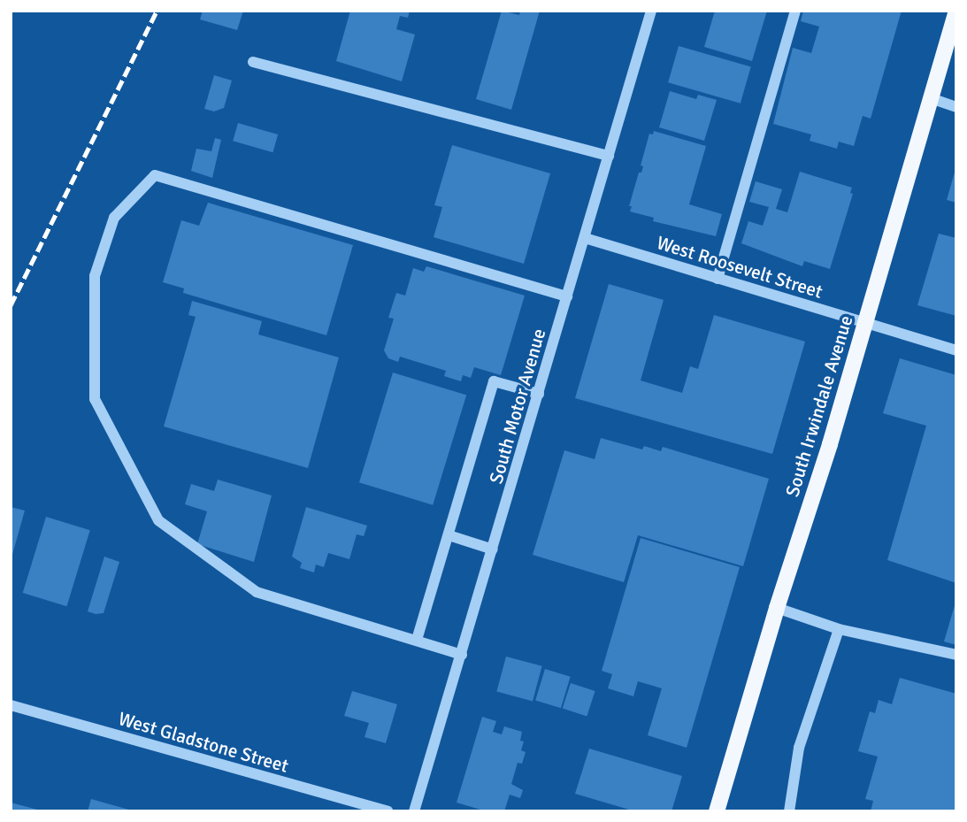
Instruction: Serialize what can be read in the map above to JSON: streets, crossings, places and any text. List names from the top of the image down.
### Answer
{
  "streets": {
    "main road": ["South Irwindale Avenue"],
    "street": ["West Roosevelt Street", "South Motor Avenue", "West Gladstone Street"]
  },
  "crossings": [
    ["West Roosevelt Street", "South Motor Avenue"],
    ["West Roosevelt Street", "South Irwindale Avenue"]
  ]
}
